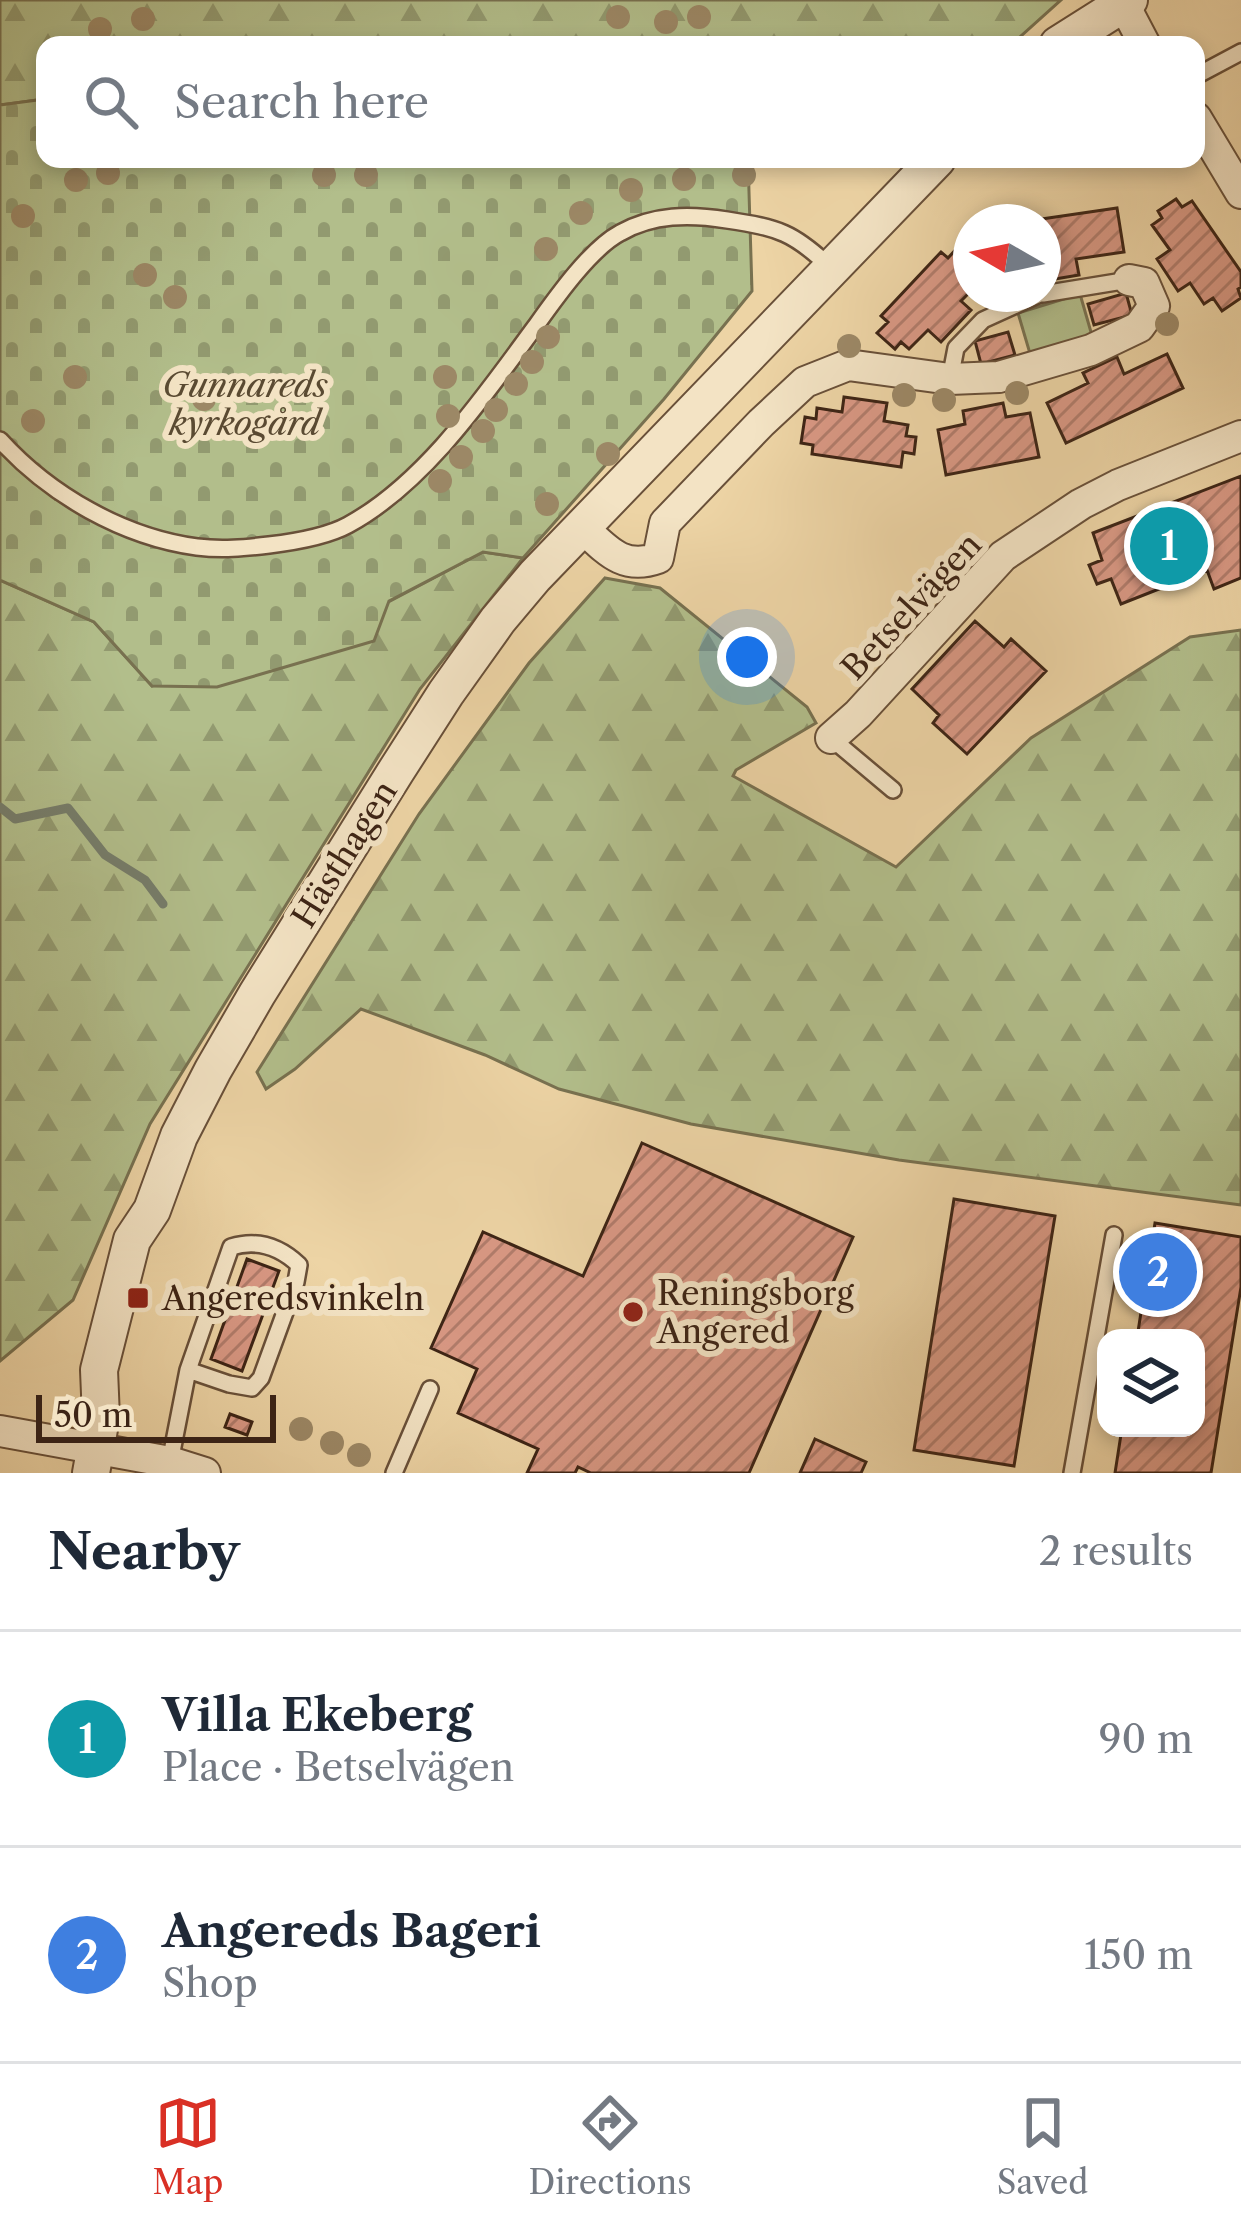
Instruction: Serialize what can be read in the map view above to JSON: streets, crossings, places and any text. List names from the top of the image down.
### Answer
{
  "streets": {
    "street": ["Betselvägen", "Hästhagen"]
  },
  "parks": ["Gunnareds kyrkogård"],
  "places": {
    "transit": ["Angeredsvinkeln"],
    "other": ["Reningsborg Angered"]
  },
  "scale_bar": "50 m",
  "north": "left",
  "page": {
    "search": "Search here",
    "pins": ["1", "2"],
    "scale": "50 m",
    "heading": ["Nearby", "2 results"],
    "list": [
      {
        "mark": "1",
        "name": "Villa Ekeberg",
        "note": "Place · Betselvägen",
        "value": "90 m"
      },
      {
        "mark": "2",
        "name": "Angereds Bageri",
        "note": "Shop",
        "value": "150 m"
      }
    ],
    "nav": ["Map", "Directions", "Saved"]
  }
}
